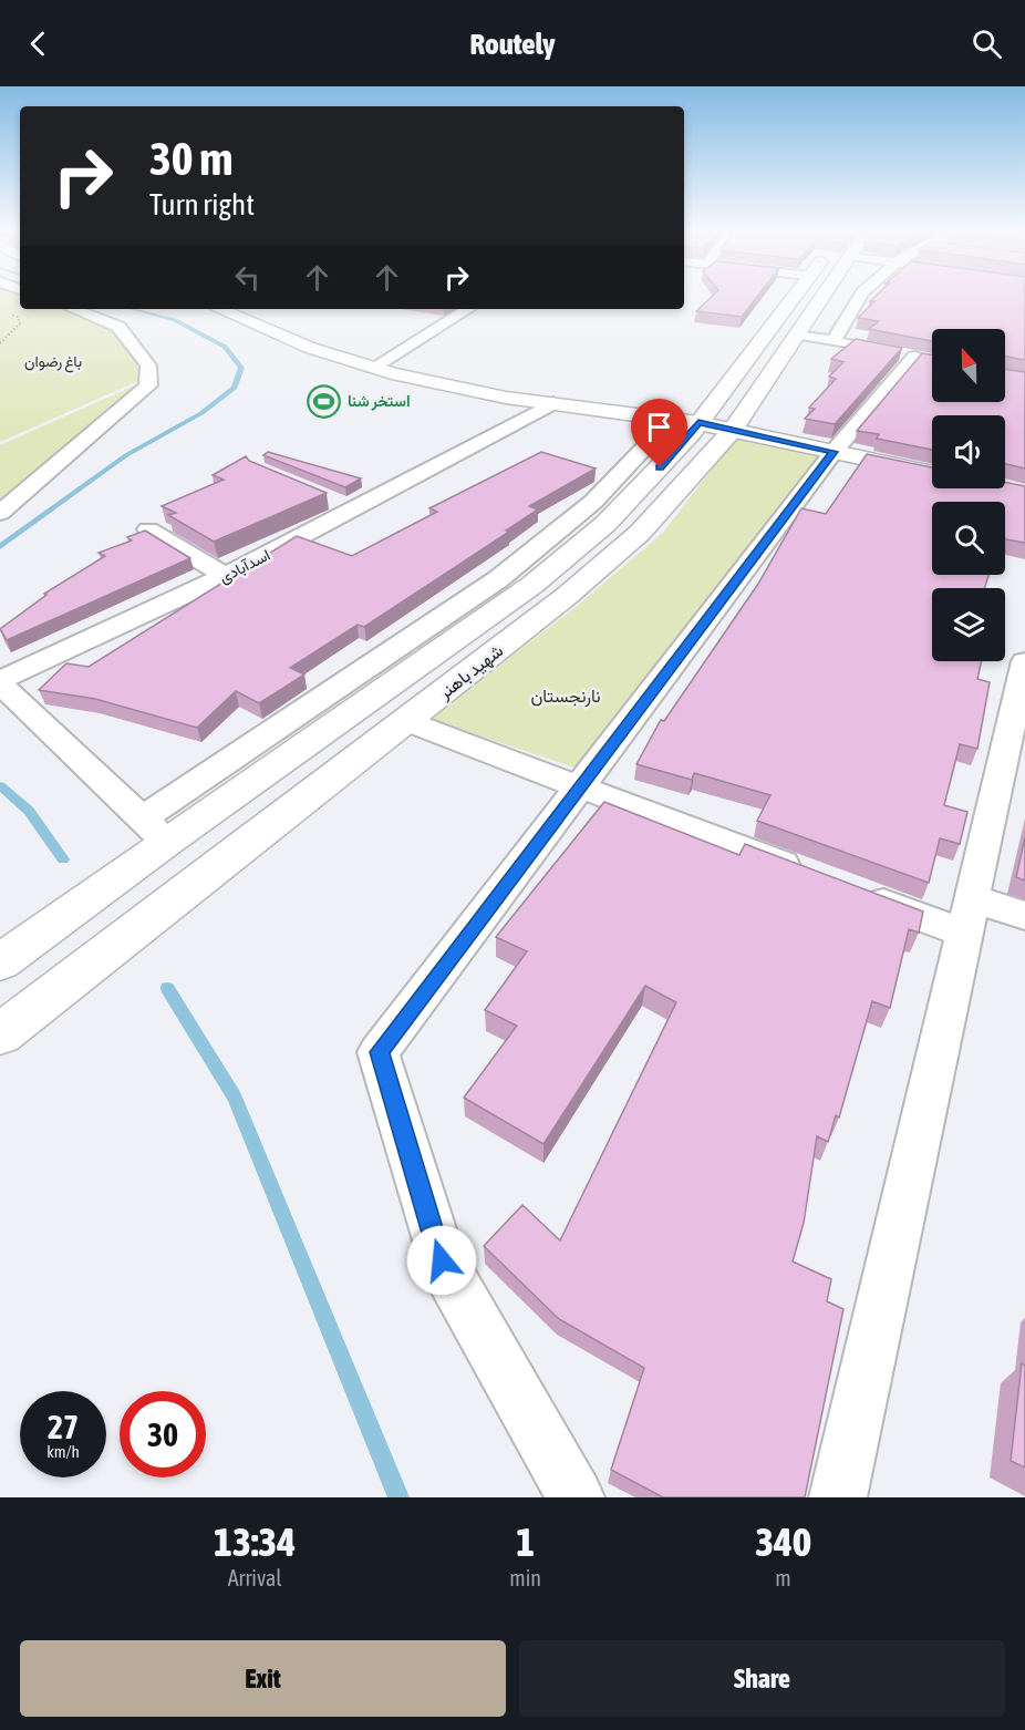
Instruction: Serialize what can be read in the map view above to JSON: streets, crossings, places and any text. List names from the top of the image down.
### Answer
{
  "streets": {
    "main road": ["شهید باهنر"],
    "street": ["اسدآبادی"]
  },
  "crossings": [
    ["اسدآبادی", "شهید باهنر"]
  ],
  "parks": ["باغ رضوان", "نارنجستان"],
  "places": {
    "sports": ["استخر شنا"]
  },
  "north": "top",
  "page": {
    "header": "Routely",
    "turn": ["30 m", "Turn right"],
    "speed": "27 km/h",
    "limit": "30",
    "eta": [
      "13:34",
      "Arrival",
      "1",
      "min",
      "340",
      "m"
    ],
    "buttons": ["Exit", "Share"]
  }
}
